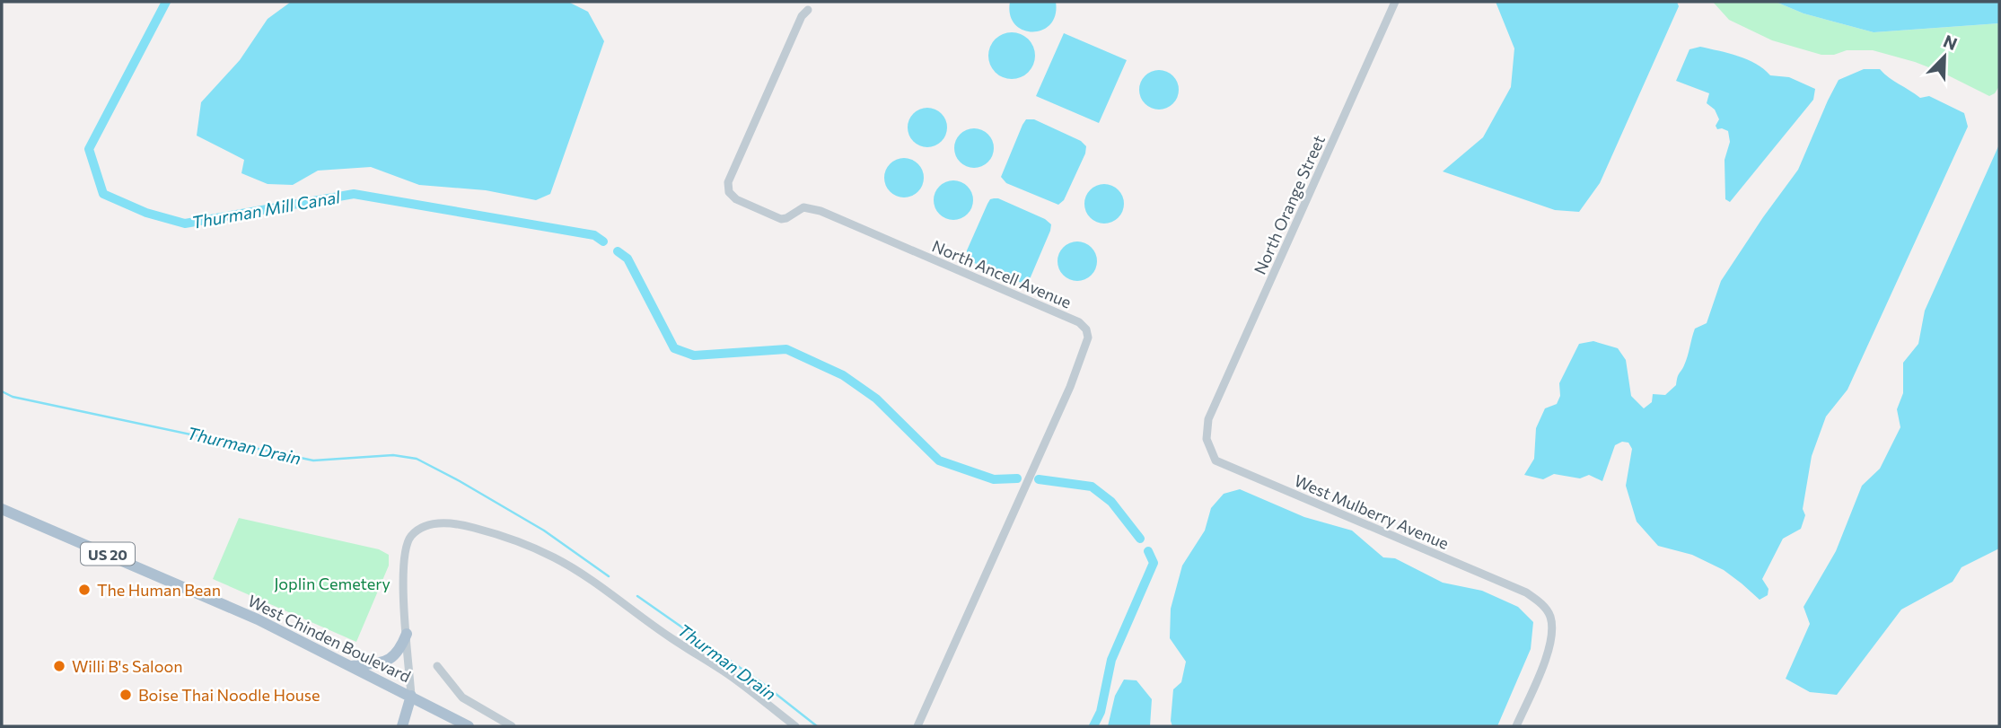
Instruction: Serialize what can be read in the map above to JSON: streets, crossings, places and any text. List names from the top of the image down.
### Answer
{
  "streets": {
    "main road": ["US 20", "West Chinden Boulevard"],
    "street": ["North Orange Street", "North Ancell Avenue", "West Mulberry Avenue"]
  },
  "crossings": [
    ["North Orange Street", "West Mulberry Avenue"]
  ],
  "water": ["Thurman Mill Canal", "Thurman Drain"],
  "parks": ["Joplin Cemetery"],
  "places": ["The Human Bean", "Willi B's Saloon", "Boise Thai Noodle House"],
  "north": "top right"
}
